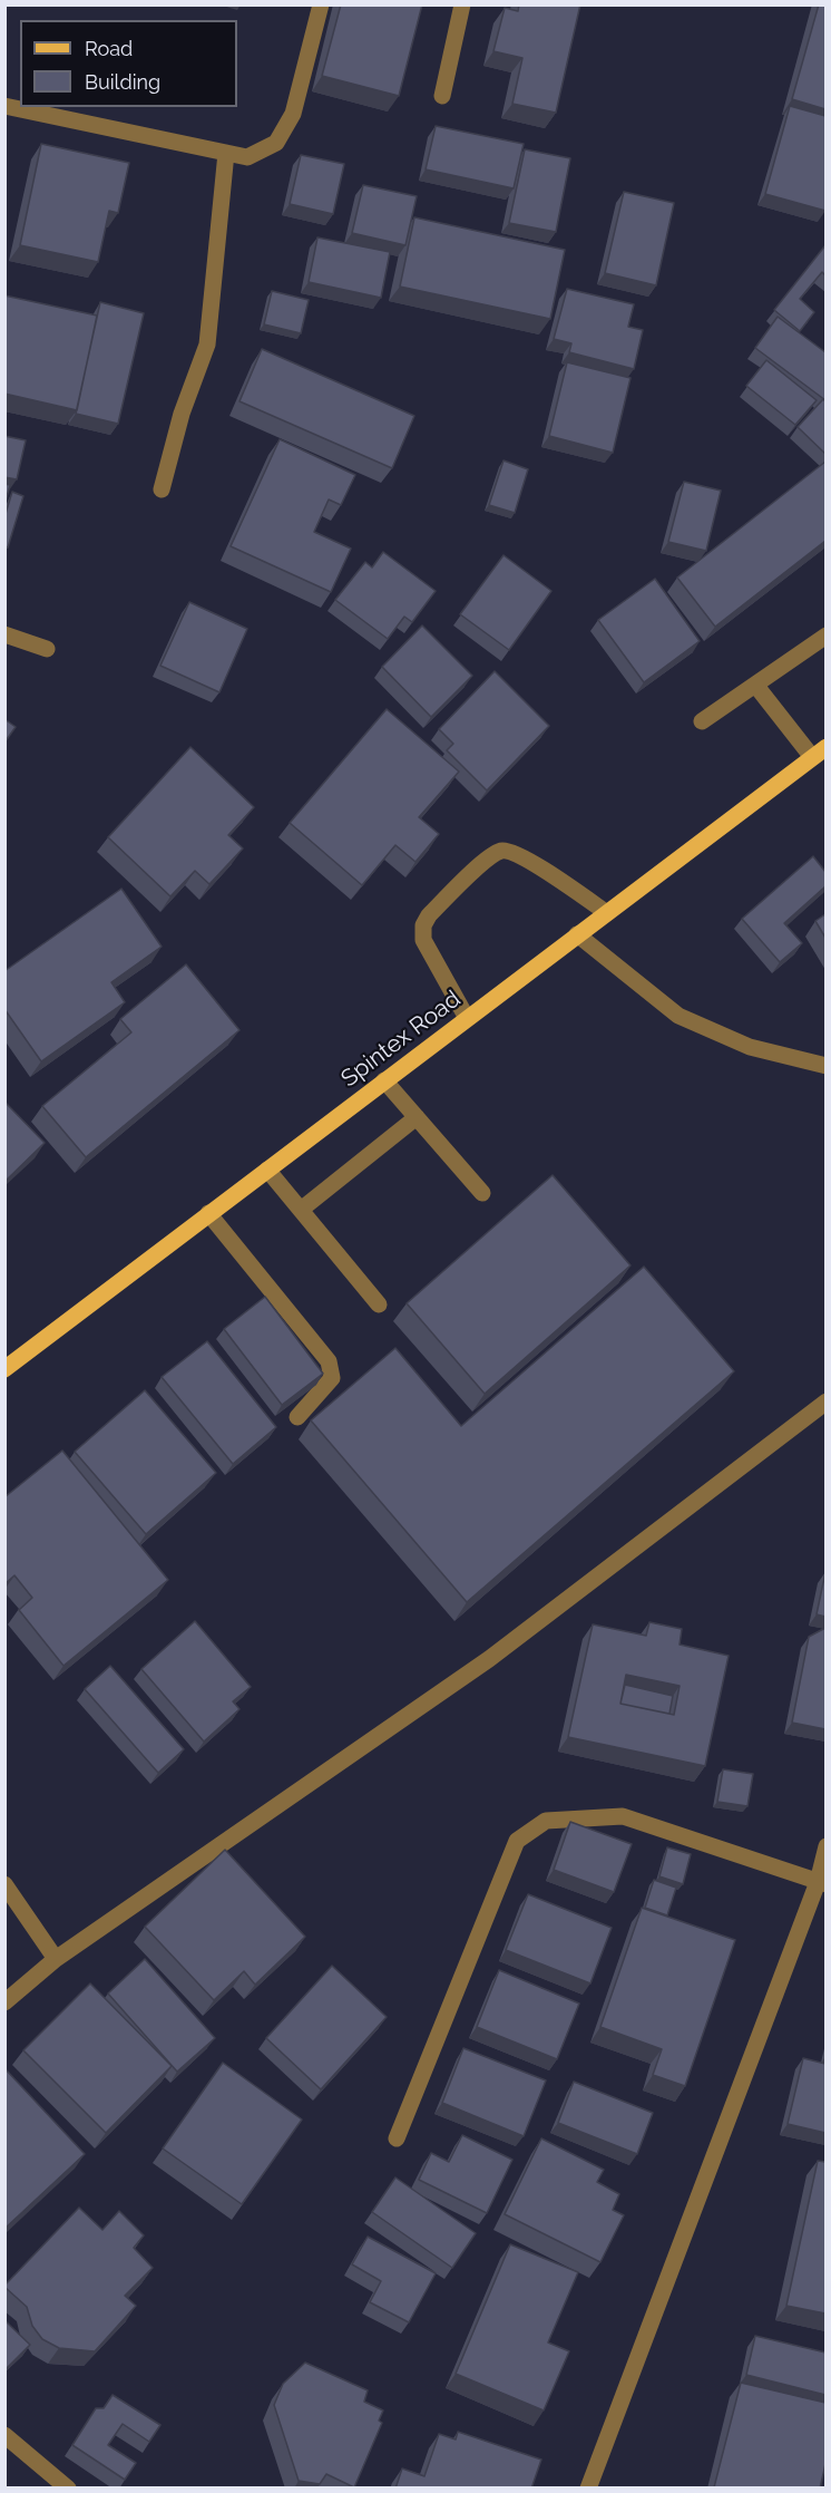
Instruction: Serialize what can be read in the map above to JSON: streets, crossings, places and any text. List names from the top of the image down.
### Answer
{
  "streets": {
    "main road": ["Spintex Road"]
  },
  "legend": ["Road", "Building"]
}
